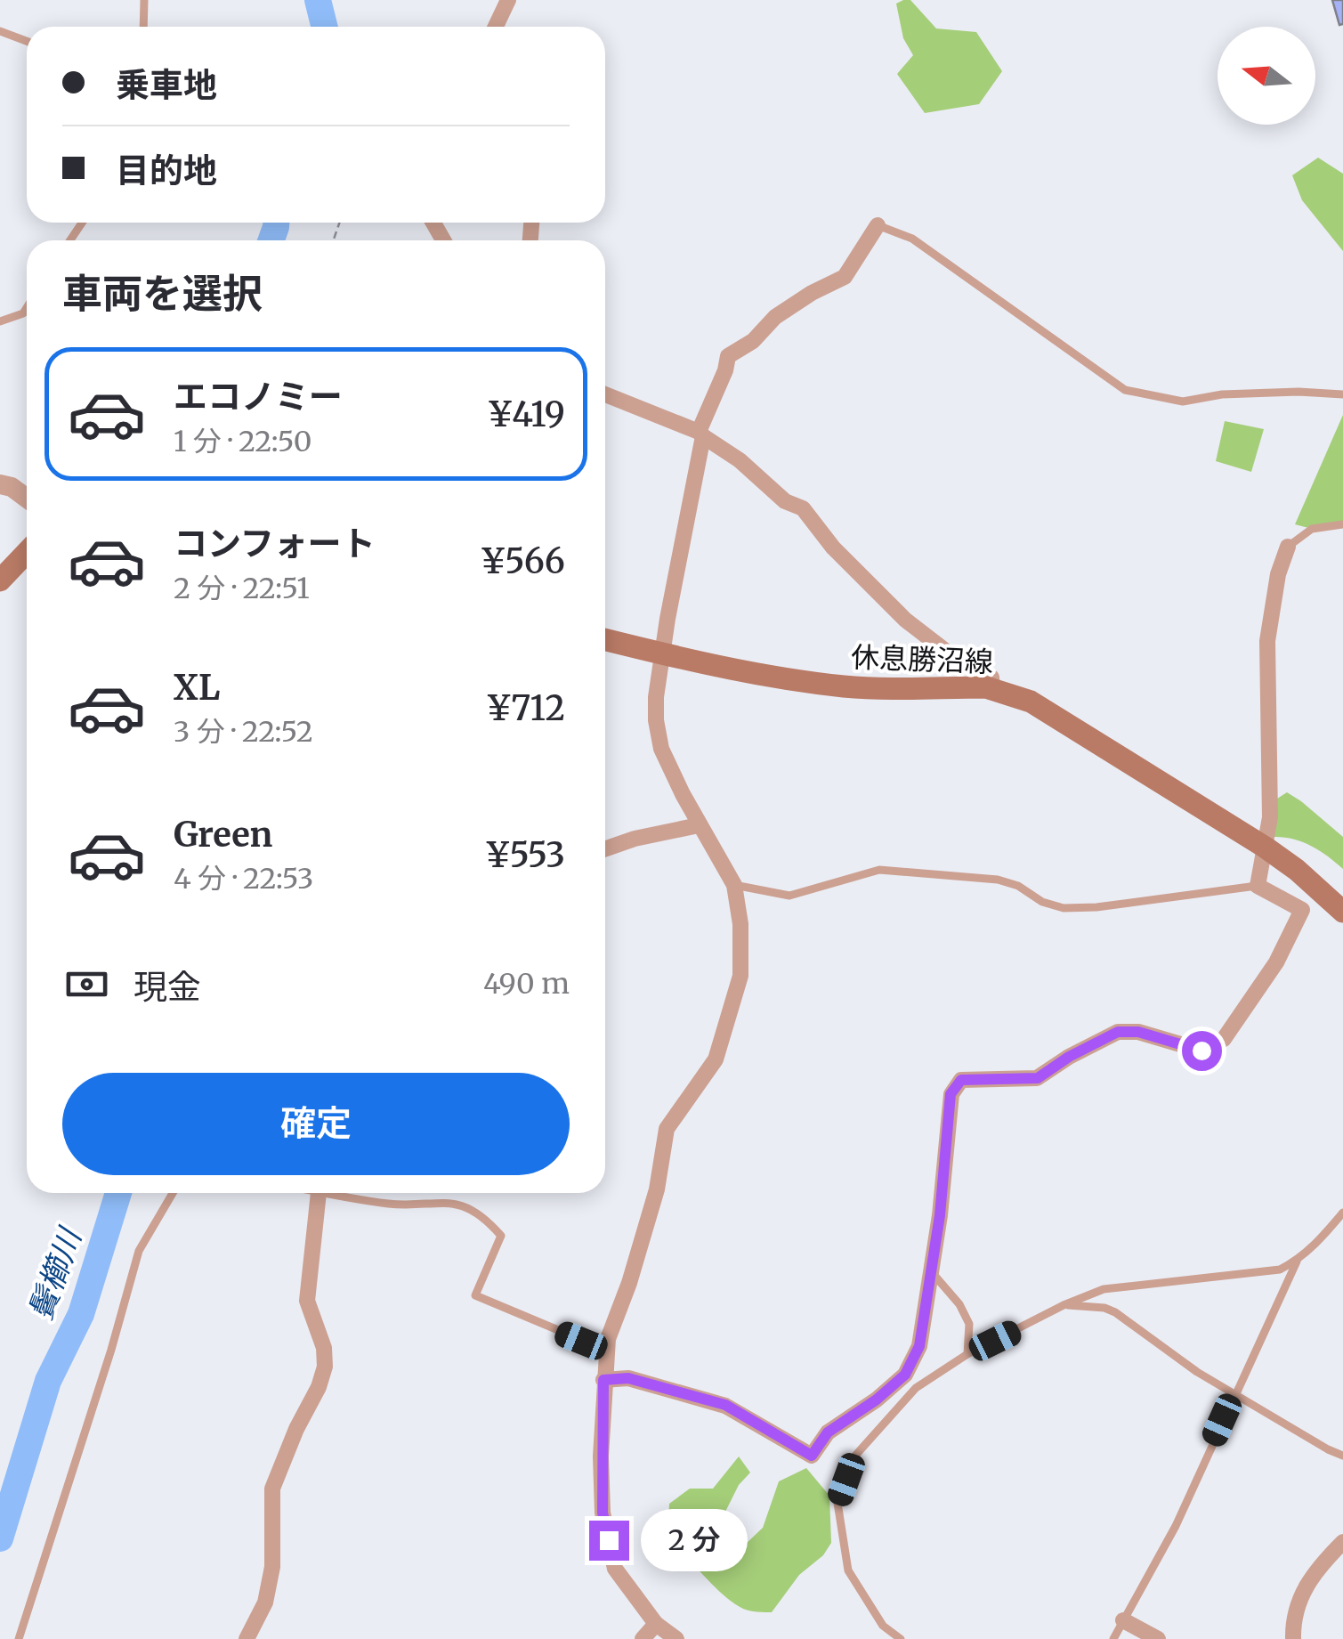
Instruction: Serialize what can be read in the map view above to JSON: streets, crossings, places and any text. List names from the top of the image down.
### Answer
{
  "streets": {
    "main road": ["休息勝沼線"]
  },
  "water": ["鬢櫛川"],
  "north": "left",
  "page": {
    "banner": ["乗車地", "目的地"],
    "heading": "車両を選択",
    "list": [
      {
        "name": "エコノミー",
        "note": "1 分 · 22:50",
        "value": "¥419"
      },
      {
        "name": "コンフォート",
        "note": "2 分 · 22:51",
        "value": "¥566"
      },
      {
        "name": "XL",
        "note": "3 分 · 22:52",
        "value": "¥712"
      },
      {
        "name": "Green",
        "note": "4 分 · 22:53",
        "value": "¥553"
      }
    ],
    "pay": ["現金", "490 m"],
    "buttons": "確定",
    "bubble": "2 分"
  }
}
